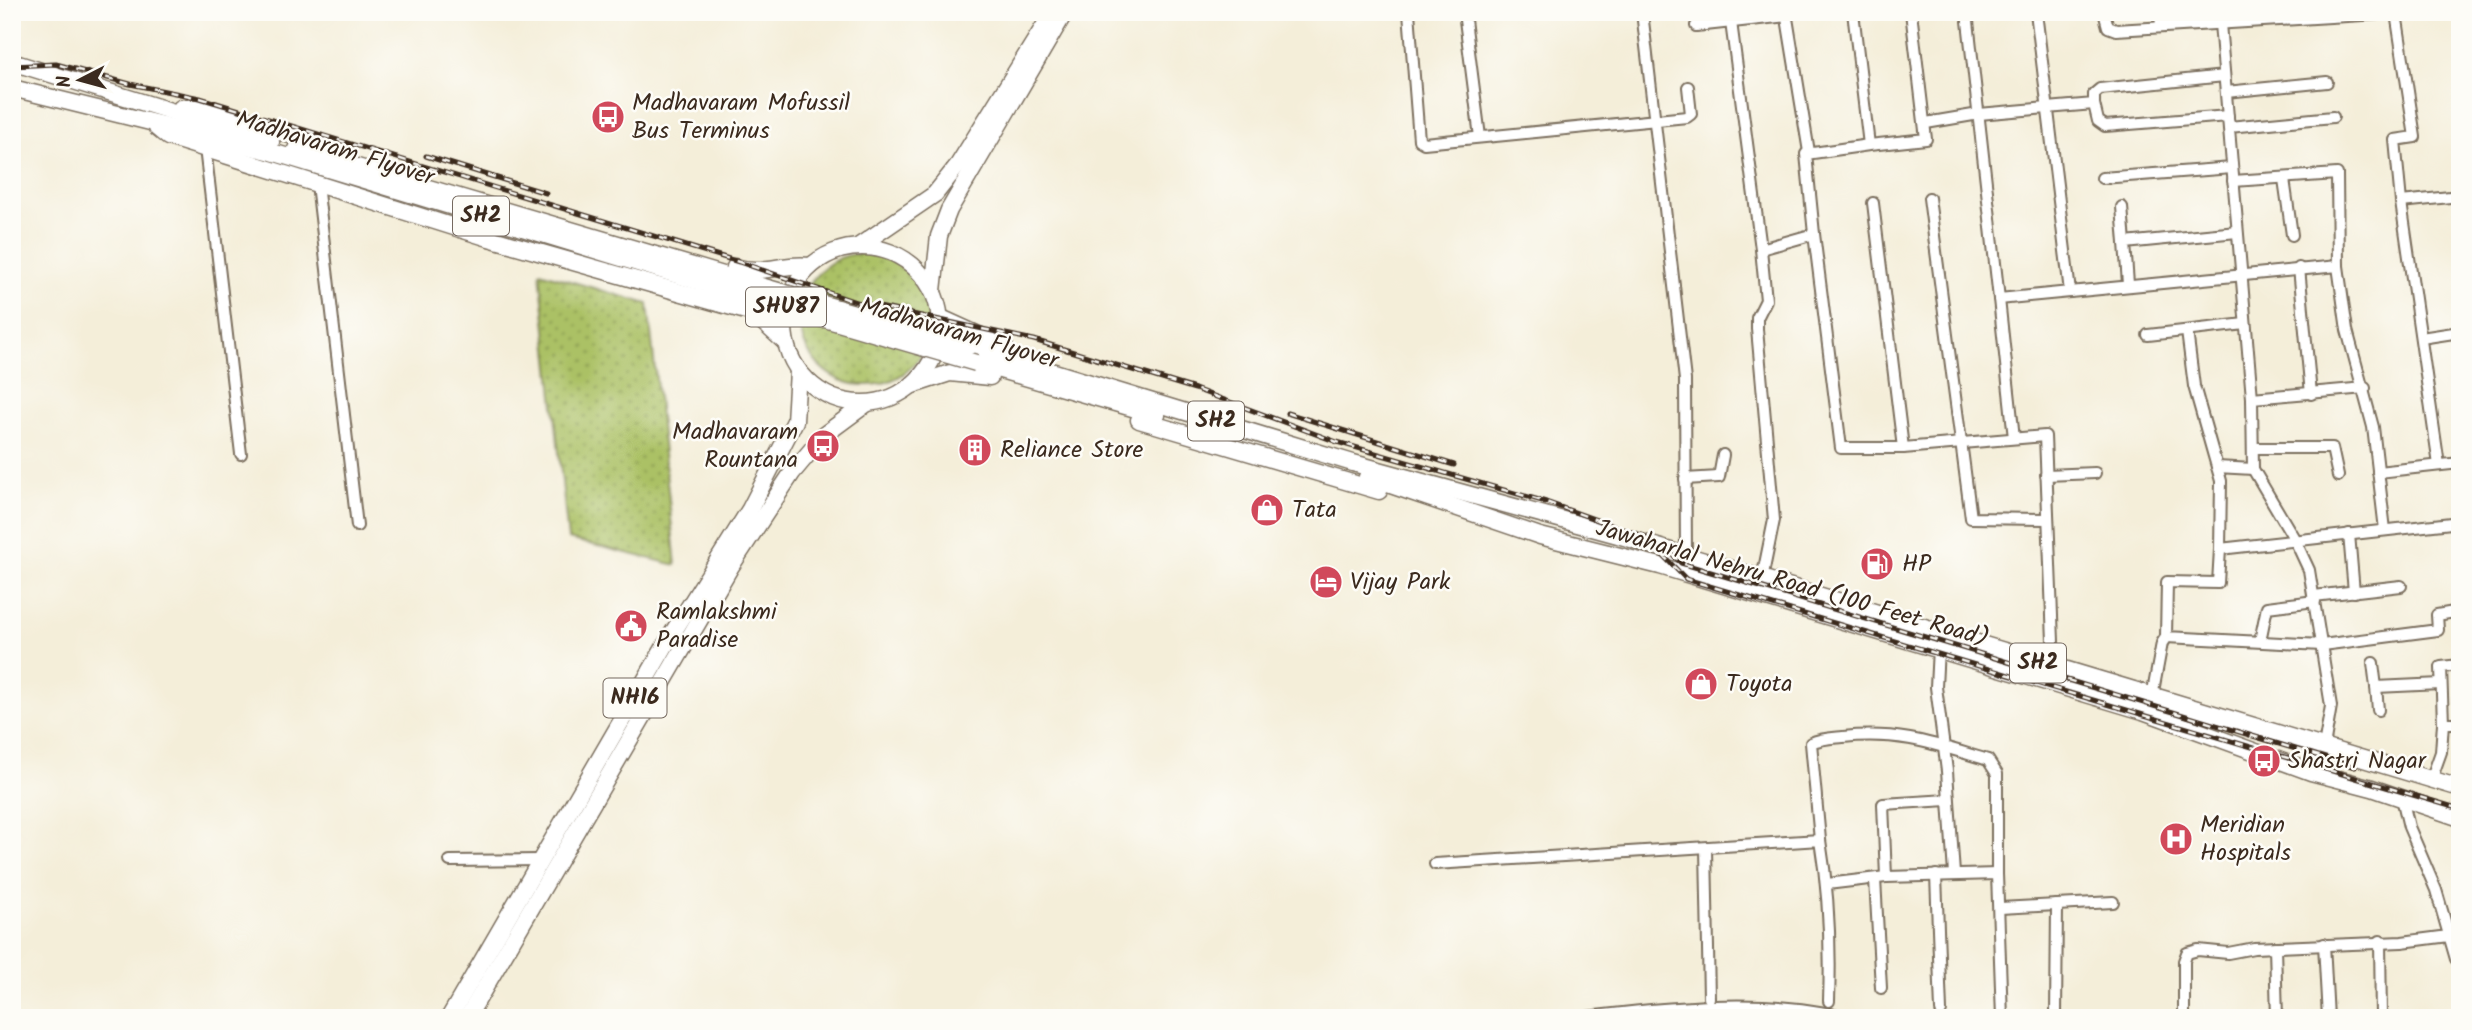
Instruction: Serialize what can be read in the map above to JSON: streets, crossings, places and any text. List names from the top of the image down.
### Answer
{
  "streets": {
    "main road": [
      "Madhavaram Flyover",
      "SH2",
      "SHU87",
      "Jawaharlal Nehru Road (100 Feet Road)",
      "NH16"
    ]
  },
  "crossings": [
    ["Madhavaram Flyover", "SH2"],
    ["Madhavaram Flyover", "Jawaharlal Nehru Road (100 Feet Road)"],
    ["SHU87", "NH16"]
  ],
  "places": {
    "bus stop": ["Madhavaram Mofussil Bus Terminus", "Madhavaram Rountana", "Shastri Nagar"],
    "building": ["Reliance Store"],
    "shop": ["Tata", "Toyota"],
    "fuel station": ["HP"],
    "hotel": ["Vijay Park"],
    "public building": ["Ramlakshmi Paradise"],
    "hospital": ["Meridian Hospitals"]
  },
  "north": "left"
}
